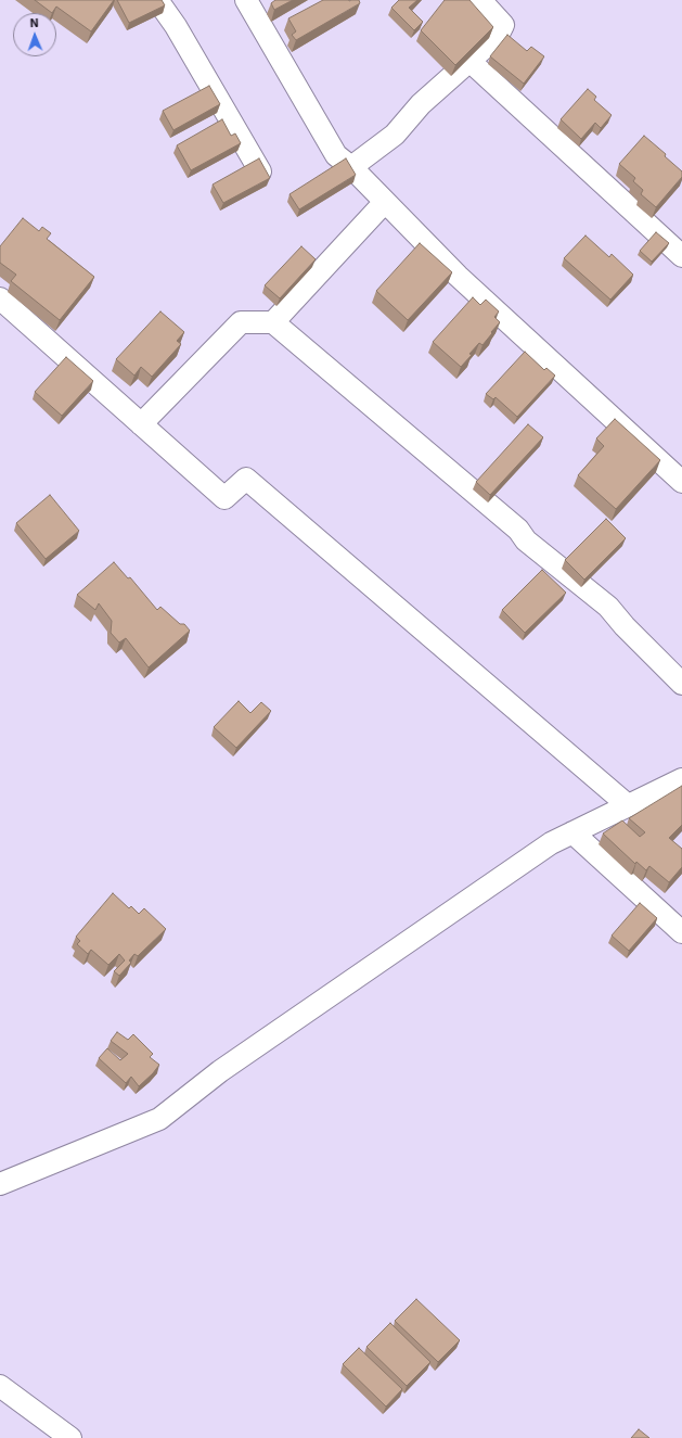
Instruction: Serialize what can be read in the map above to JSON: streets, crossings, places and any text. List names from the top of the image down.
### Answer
{
  "north": "top"
}
